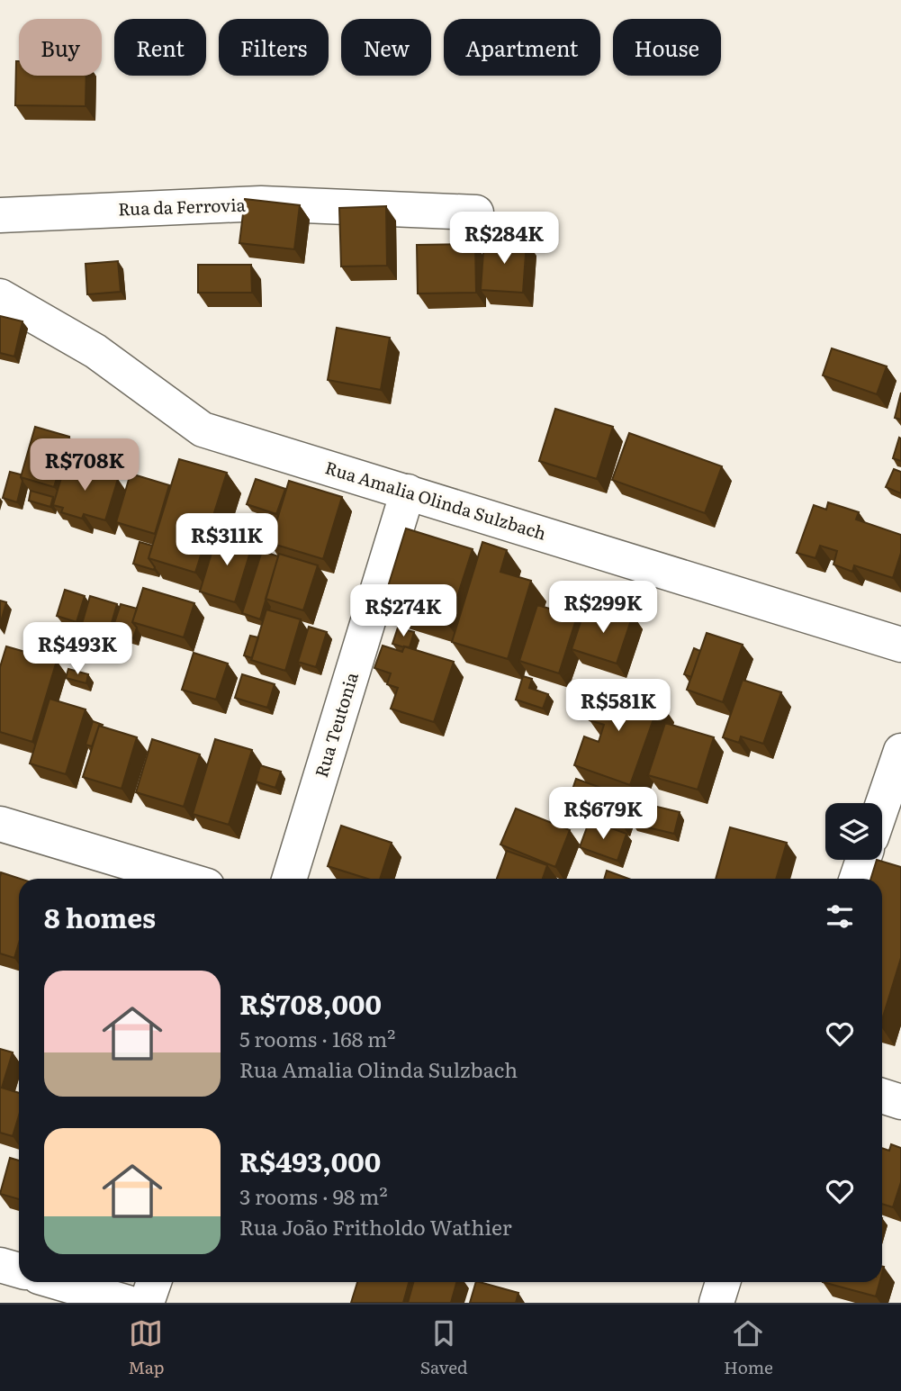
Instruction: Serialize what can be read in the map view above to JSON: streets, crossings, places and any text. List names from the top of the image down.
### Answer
{
  "streets": {
    "street": ["Rua da Ferrovia", "Rua Amalia Olinda Sulzbach", "Rua Teutonia"]
  },
  "crossings": [
    ["Rua Amalia Olinda Sulzbach", "Rua Teutonia"]
  ],
  "page": {
    "chip": [
      "Buy",
      "Rent",
      "Filters",
      "New",
      "Apartment",
      "House"
    ],
    "price": [
      "R$284K",
      "R$708K",
      "R$311K",
      "R$299K",
      "R$274K",
      "R$493K",
      "R$581K",
      "R$679K"
    ],
    "heading": "8 homes",
    "list": [
      {
        "name": "R$708,000",
        "note": "5 rooms · 168 m² · Rua Amalia Olinda Sulzbach"
      },
      {
        "name": "R$493,000",
        "note": "3 rooms · 98 m² · Rua João Fritholdo Wathier"
      }
    ],
    "tabs": ["Map", "Saved", "Home"]
  }
}
